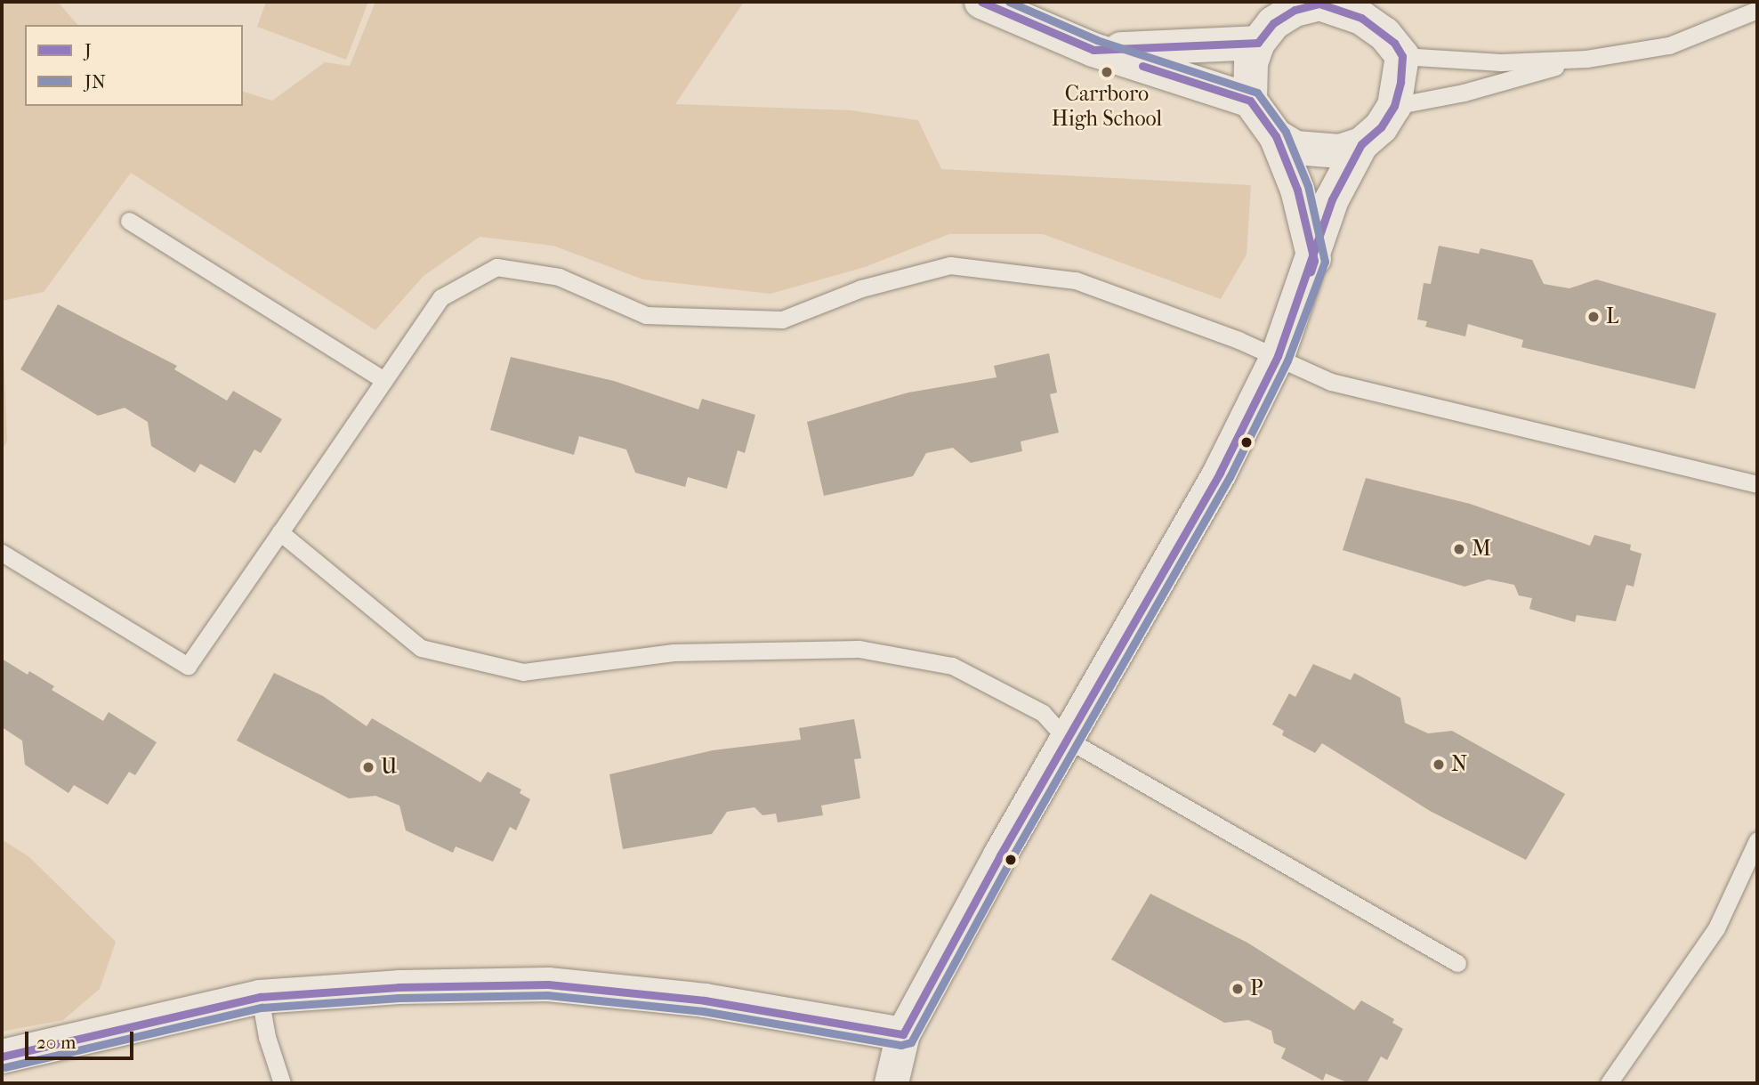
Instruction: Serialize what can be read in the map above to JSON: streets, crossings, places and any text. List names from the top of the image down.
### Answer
{
  "places": [
    "Carrboro High School",
    "L",
    "M",
    "N",
    "U",
    "P"
  ],
  "lines": ["transit line J", "transit line JN"],
  "legend": ["J", "JN"],
  "scale_bar": "20 m"
}
